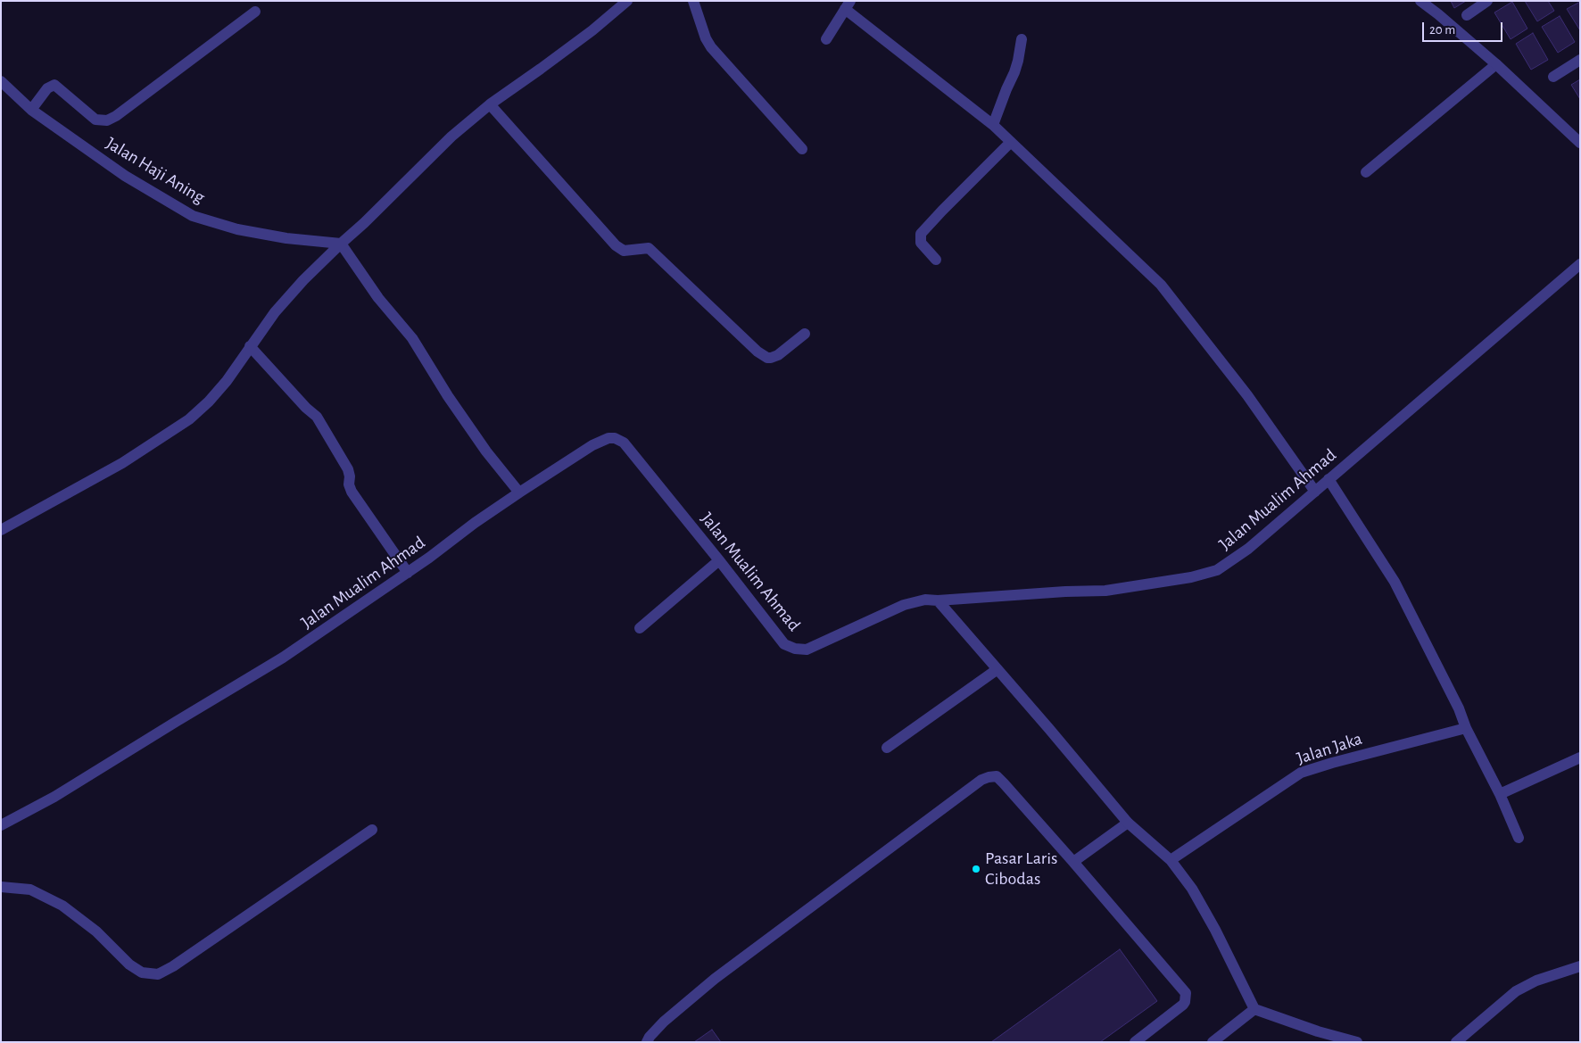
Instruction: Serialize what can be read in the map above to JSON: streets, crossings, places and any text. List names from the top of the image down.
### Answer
{
  "streets": {
    "street": ["Jalan Haji Aning", "Jalan Mualim Ahmad", "Jalan Jaka"]
  },
  "places": ["Pasar Laris Cibodas"],
  "scale_bar": "20 m"
}
